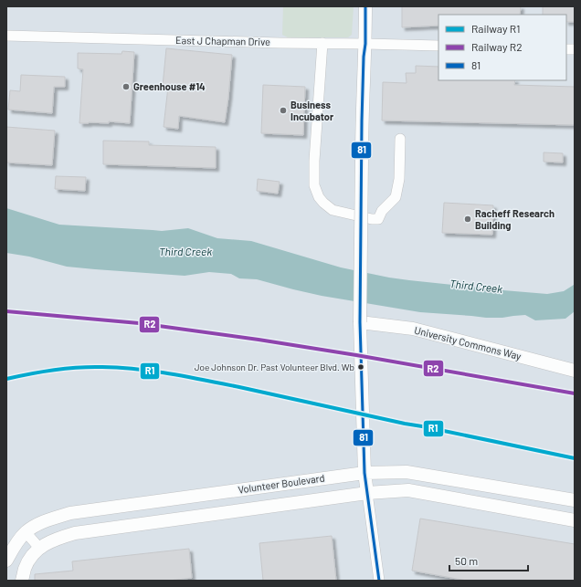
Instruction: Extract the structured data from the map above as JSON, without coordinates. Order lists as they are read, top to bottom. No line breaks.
{"streets":{"street":["East J Chapman Drive","University Commons Way","Volunteer Boulevard"]},"water":["Third Creek"],"places":["Greenhouse #14","Business Incubator","Racheff Research Building","Joe Johnson Dr. Past Volunteer Blvd. Wb"],"lines":["transit line 81","rail line R2","rail line R1"],"legend":["Railway R1","Railway R2","81"],"scale_bar":"50 m"}
